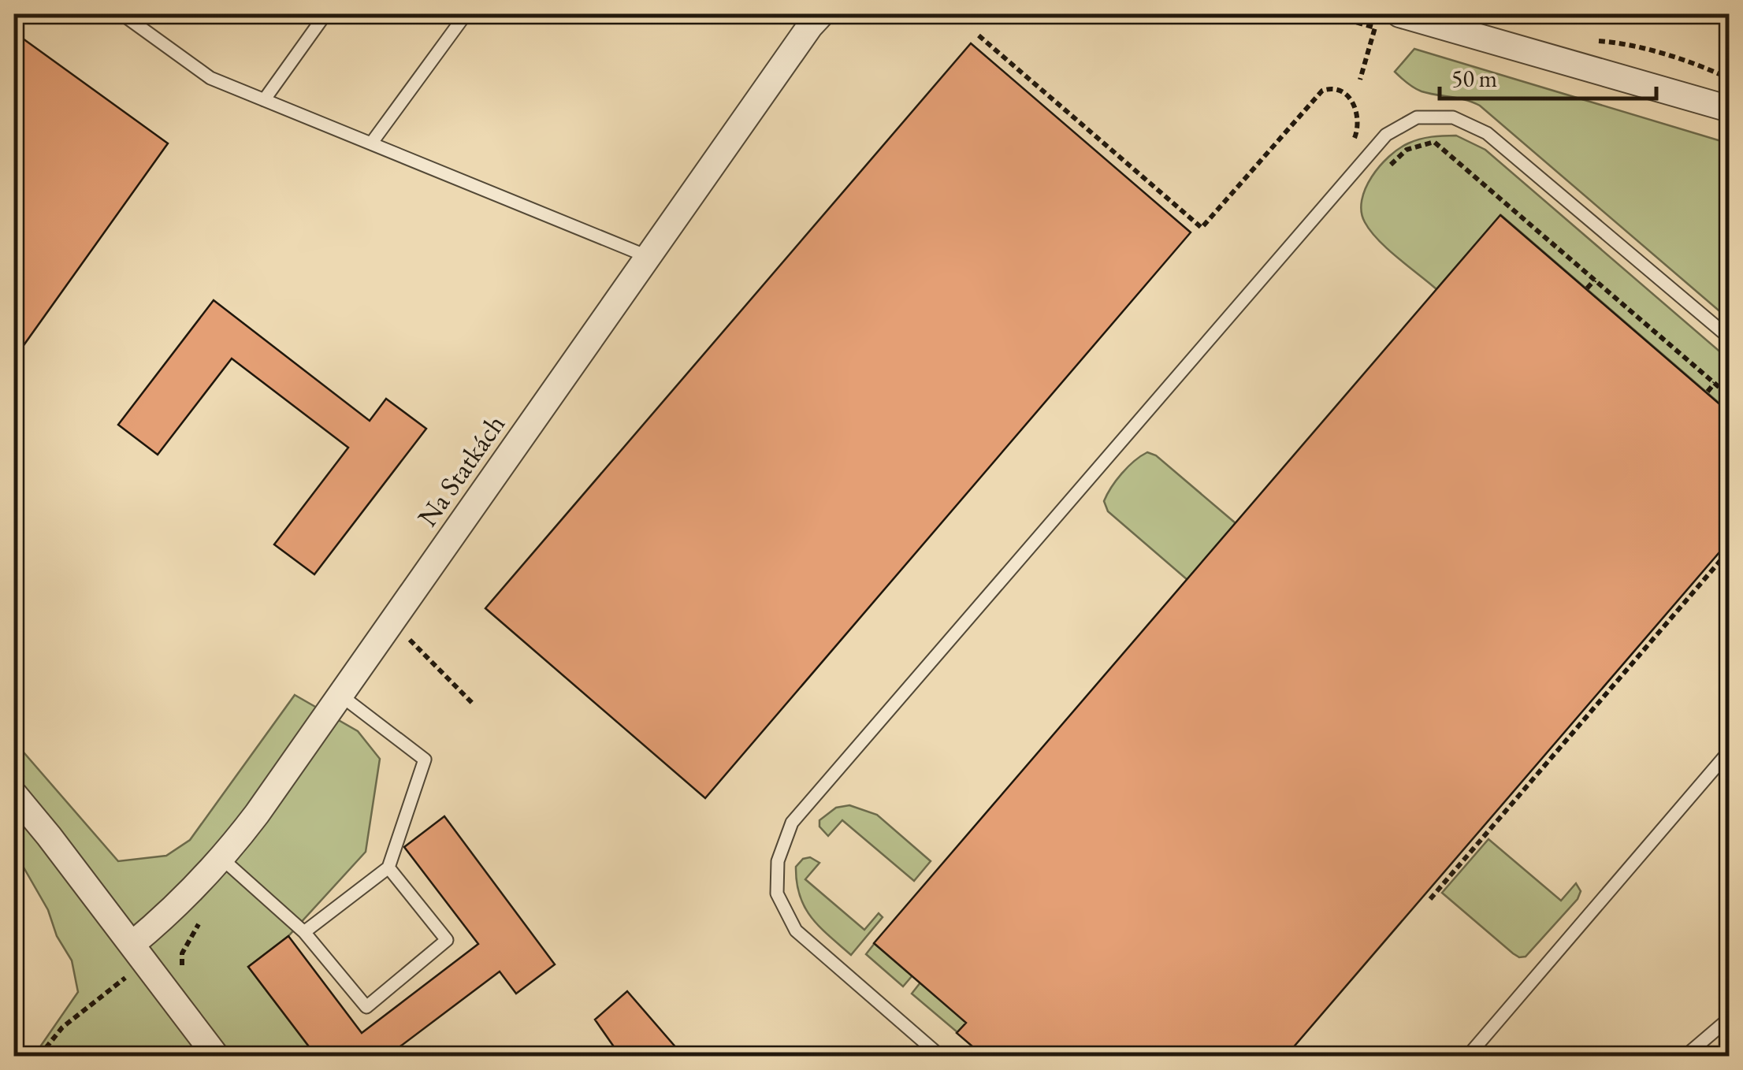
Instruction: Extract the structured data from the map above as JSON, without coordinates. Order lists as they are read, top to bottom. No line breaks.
{"streets":{"street":["Na Statkách"]},"scale_bar":"50 m"}
